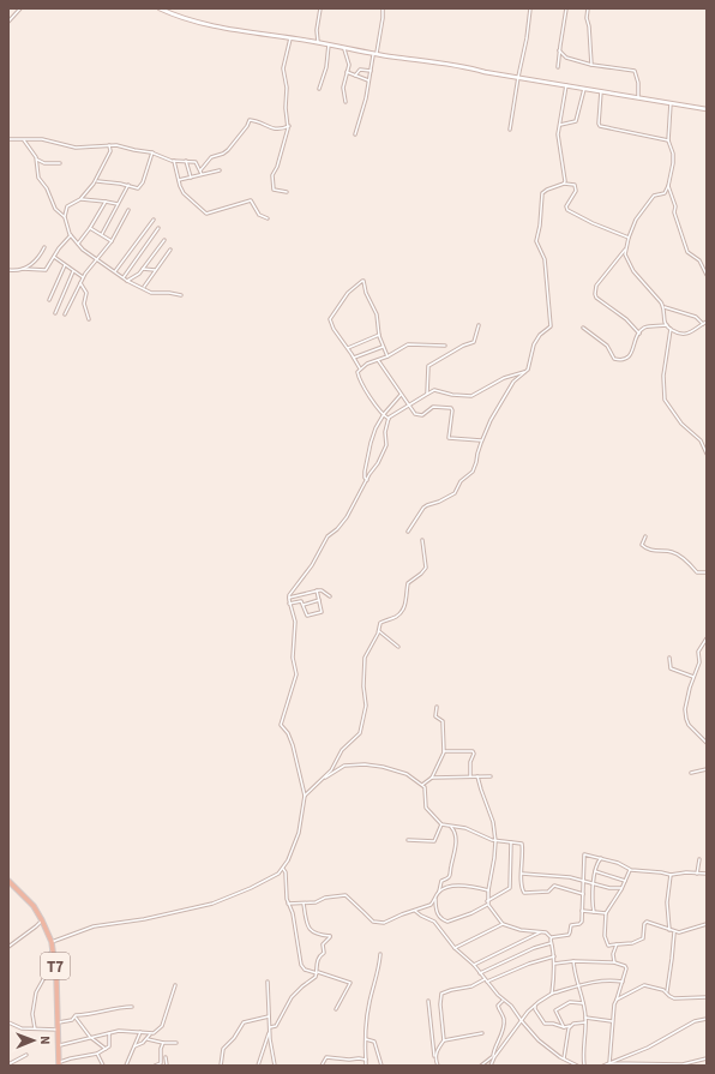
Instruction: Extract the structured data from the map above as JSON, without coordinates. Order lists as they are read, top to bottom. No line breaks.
{"streets":{"highway":["T7"]},"north":"right"}
